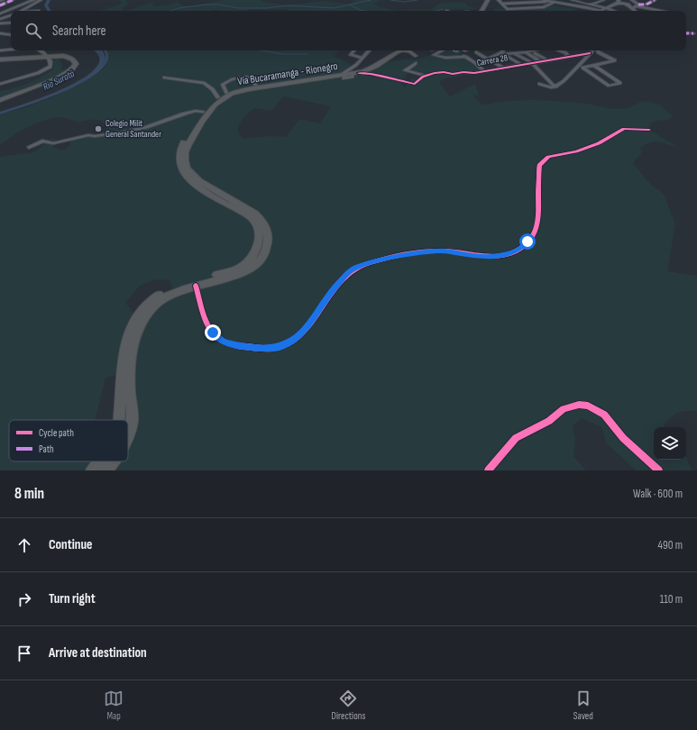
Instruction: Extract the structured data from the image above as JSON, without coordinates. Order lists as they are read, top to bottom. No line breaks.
{"streets":{"highway":["Vía Bucaramanga - Rionegro"],"street":["Carrera 28"]},"water":["Río Suratá"],"places":["Colegio Milit General Santander"],"legend":["Cycle path","Path"],"page":{"search":"Search here","heading":["8 min","Walk · 600 m"],"list":[["Continue","490 m"],["Turn right","110 m"],"Arrive at destination"],"nav":["Map","Directions","Saved"]}}
